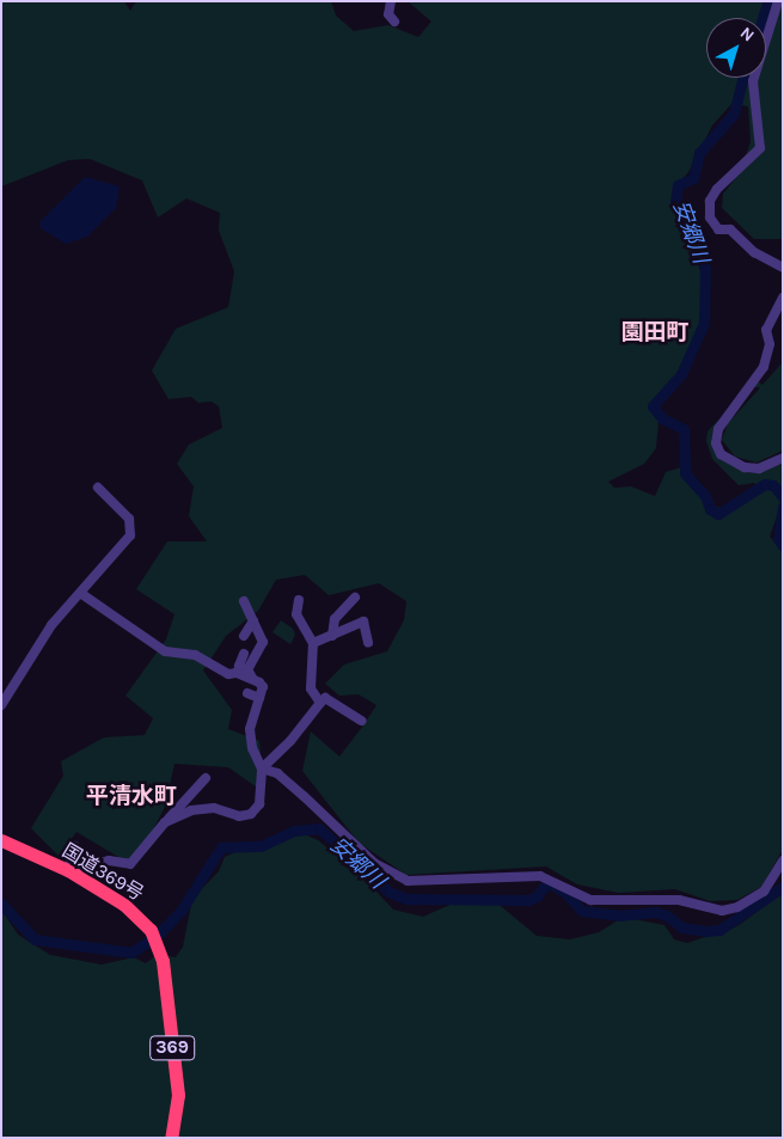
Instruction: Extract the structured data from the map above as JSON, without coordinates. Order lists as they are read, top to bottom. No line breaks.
{"streets":{"highway":["国道369号","369"]},"districts":["園田町","平清水町"],"water":["安郷川"],"north":"top right"}
